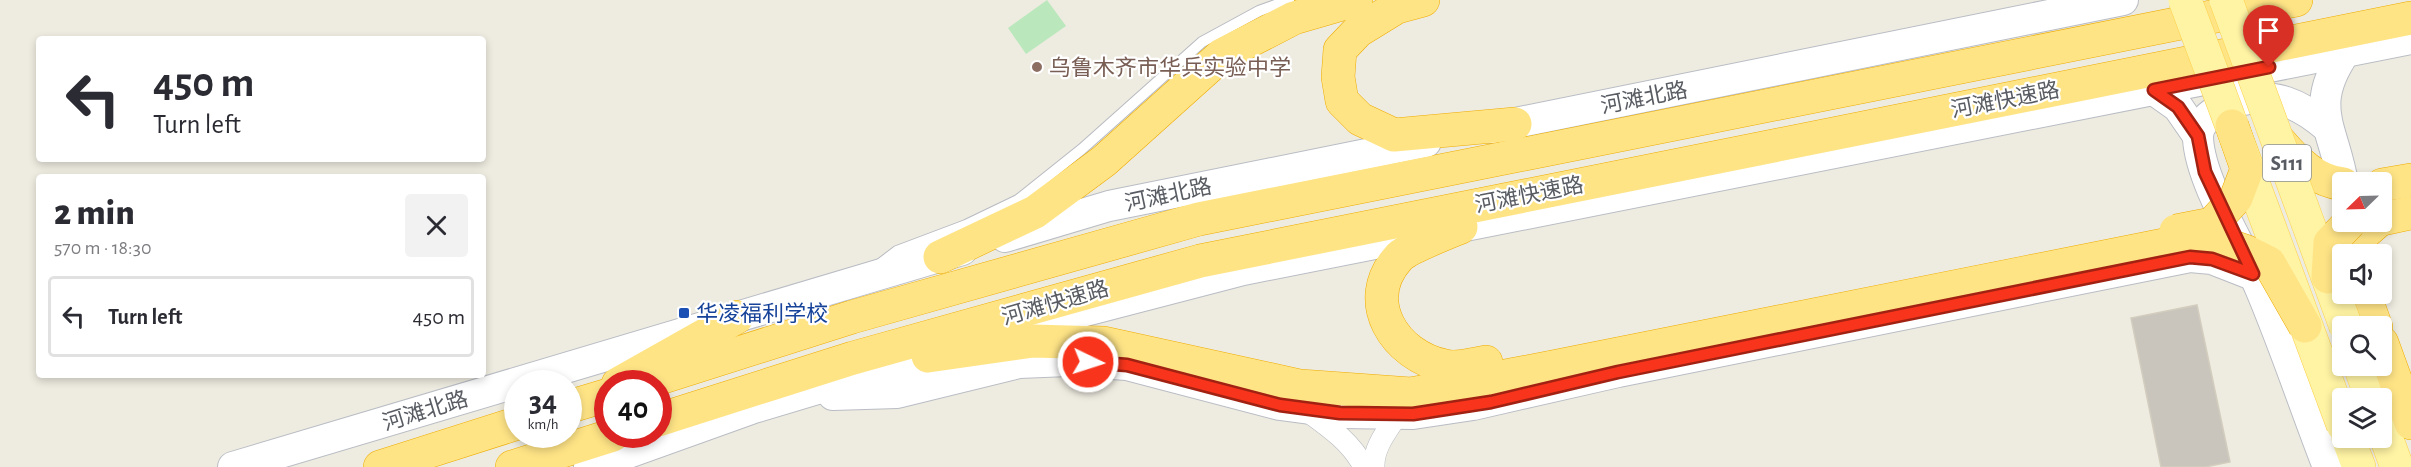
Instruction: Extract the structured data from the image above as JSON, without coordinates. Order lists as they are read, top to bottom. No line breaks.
{"streets":{"highway":["河滩快速路"],"main road":["S111"],"street":["河滩北路"]},"places":{"other":["乌鲁木齐市华兵实验中学"],"transit":["华凌福利学校"]},"north":"bottom left","page":{"turn":["450 m","Turn left"],"heading":["2 min","570 m · 18:30"],"list":[{"name":"Turn left","value":"450 m"}],"speed":"34 km/h","limit":"40"}}
